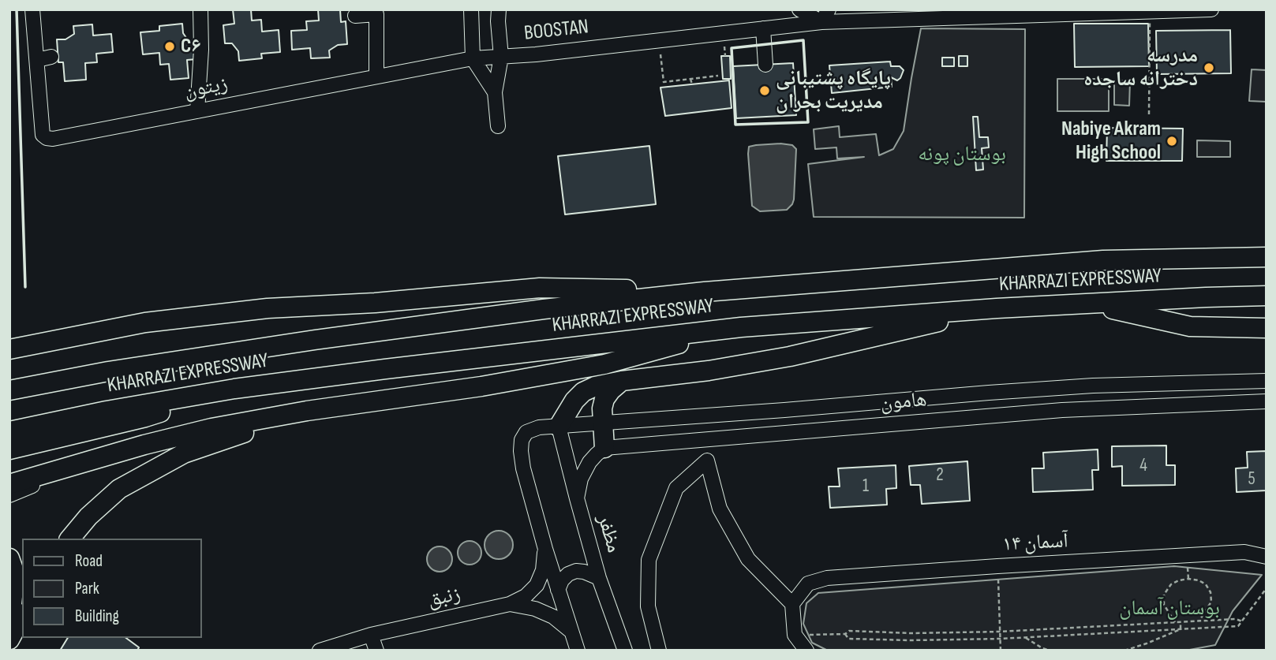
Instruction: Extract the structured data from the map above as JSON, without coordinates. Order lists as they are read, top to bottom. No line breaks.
{"streets":{"highway":["KHARRAZI EXPRESSWAY"],"street":["BOOSTAN","زیتون","هامون","مظفر","آسمان ۱۴","زنبق"]},"crossings":[["BOOSTAN","زیتون"],["هامون","مظفر"],["هامون","زنبق"]],"parks":["بوستان پونه","بوستان آسمان"],"places":["C۶","مدرسه دخترانه ساجده","پایگاه پشتیبانی مدیریت بحران","Nabiye Akram High School"],"house_numbers":["4","2","5","1"],"legend":["Road","Park","Building"]}
